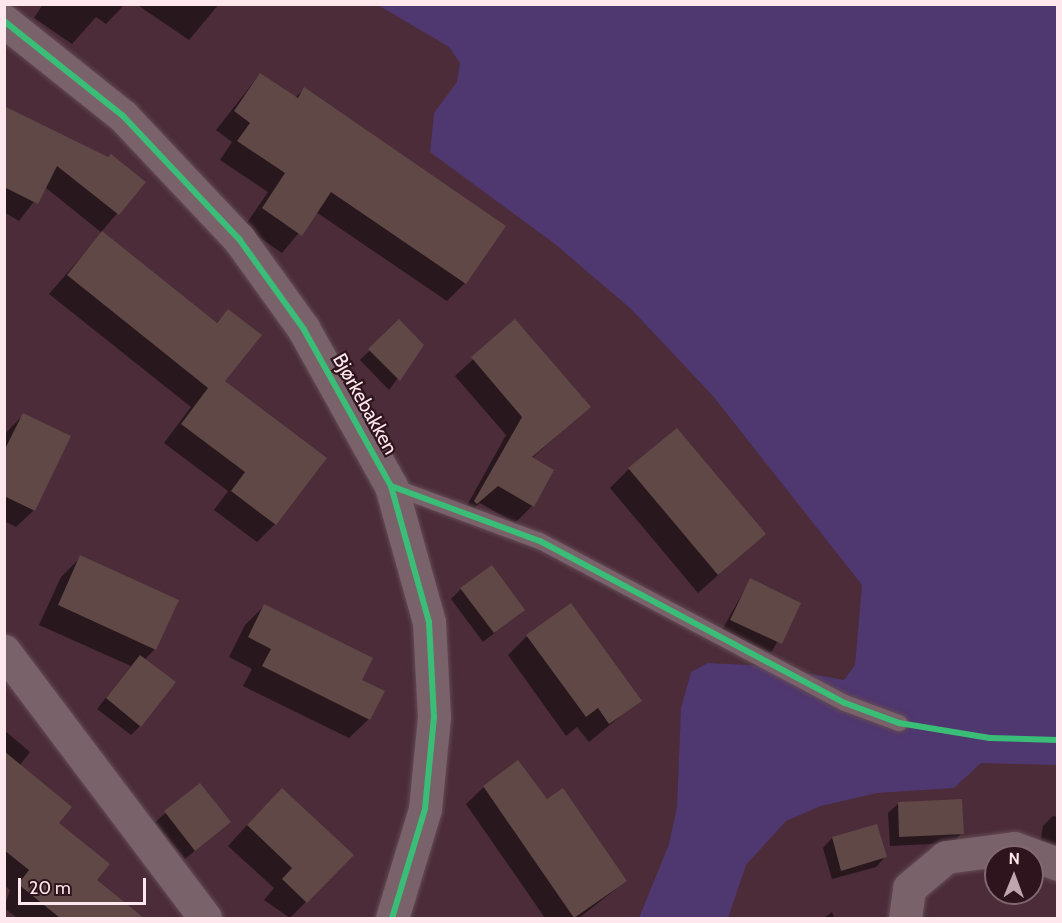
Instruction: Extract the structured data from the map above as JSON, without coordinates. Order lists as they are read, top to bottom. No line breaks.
{"streets":{"street":["Bjørkebakken"]},"scale_bar":"20 m","north":"top"}
